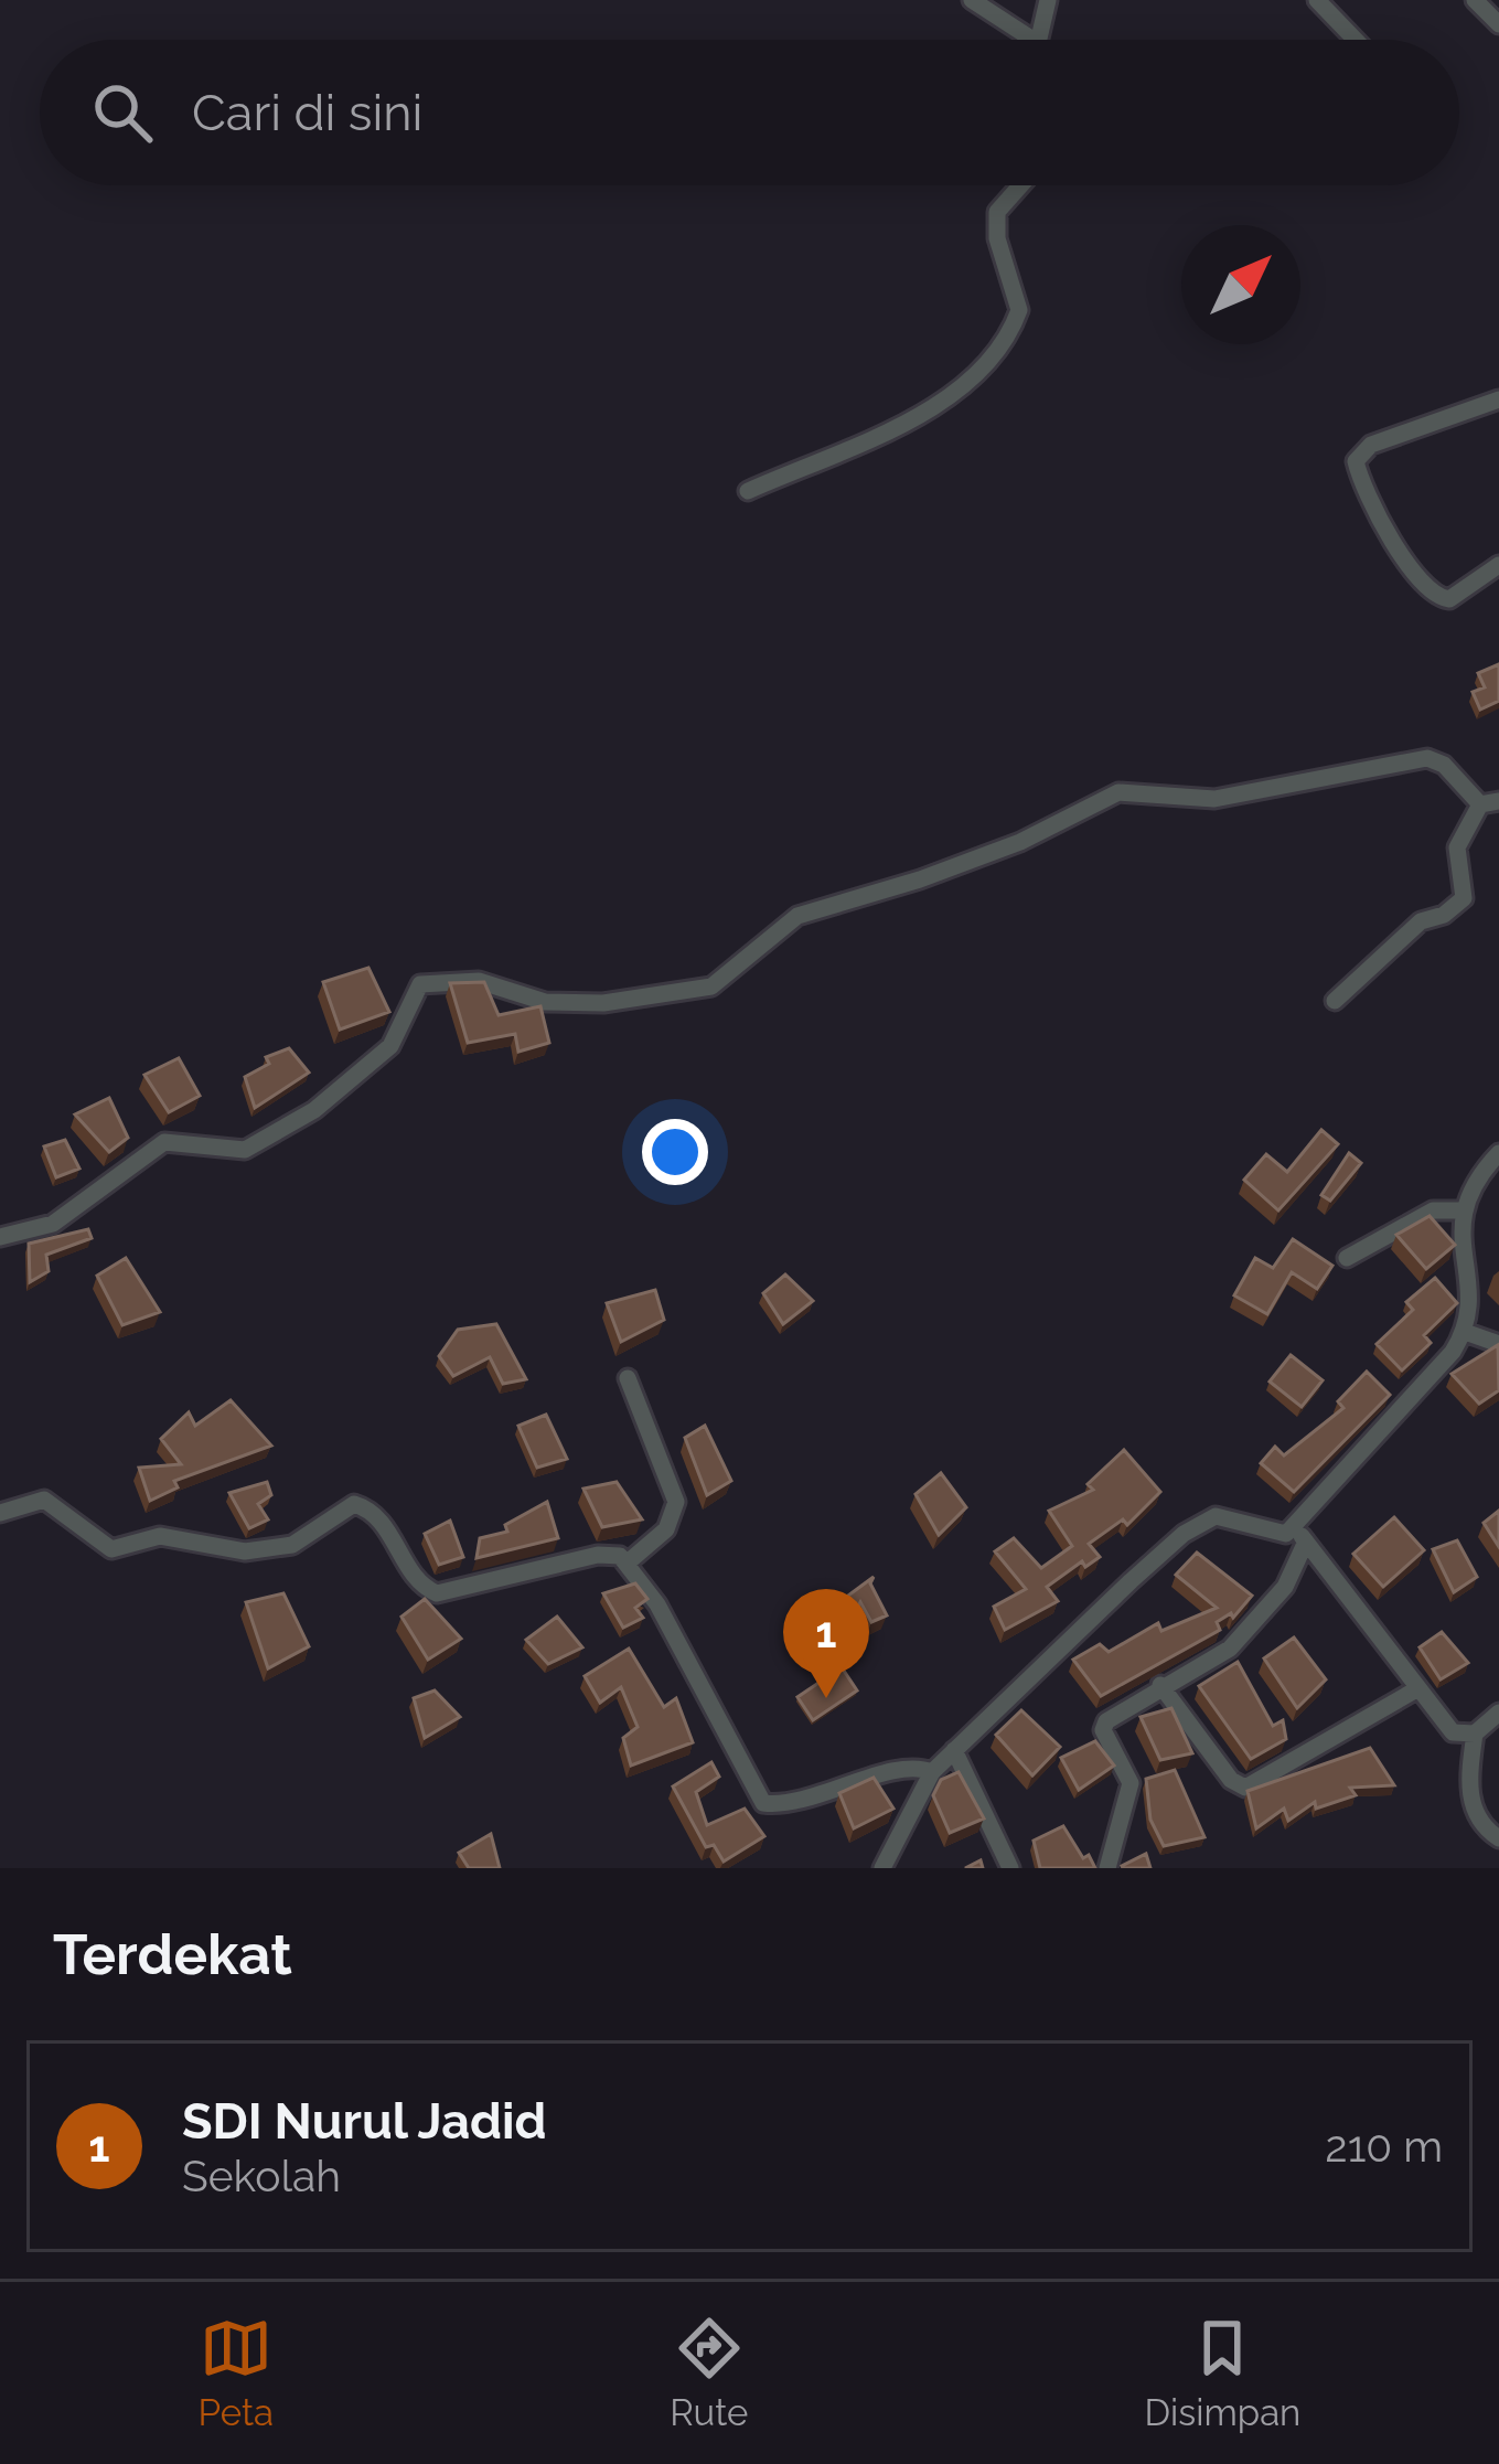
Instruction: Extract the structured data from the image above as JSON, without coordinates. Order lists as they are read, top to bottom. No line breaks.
{"north":"top right","page":{"search":"Cari di sini","pins":"1","heading":"Terdekat","list":[{"mark":"1","name":"SDI Nurul Jadid","note":"Sekolah","value":"210 m"}],"nav":["Peta","Rute","Disimpan"]}}
